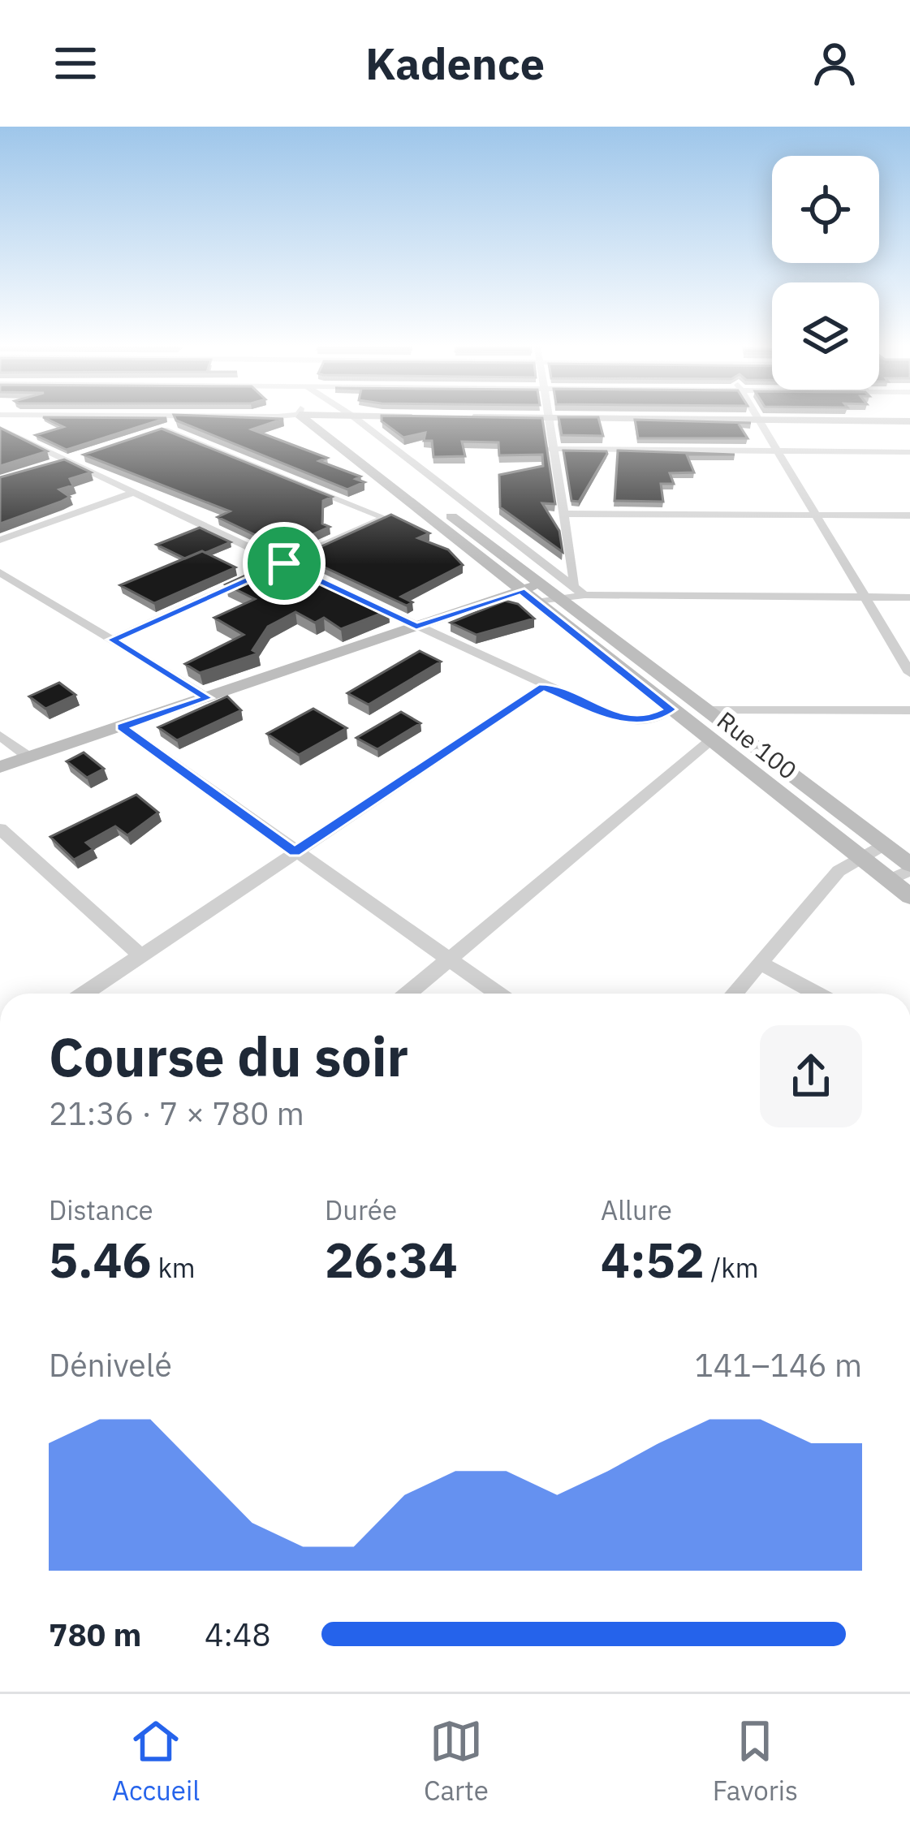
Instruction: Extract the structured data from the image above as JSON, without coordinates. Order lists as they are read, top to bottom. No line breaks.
{"streets":{"street":["Rue 100"]},"page":{"header":"Kadence","heading":["Course du soir","21:36 · 7 × 780 m"],"stats":[["Distance","5.46 km"],["Durée","26:34"],["Allure","4:52 /km"]],"chart":["Dénivelé","141–146 m"],"list":[{"name":"780 m","note":"4:48"}],"tabs":["Accueil","Carte","Favoris"]}}
